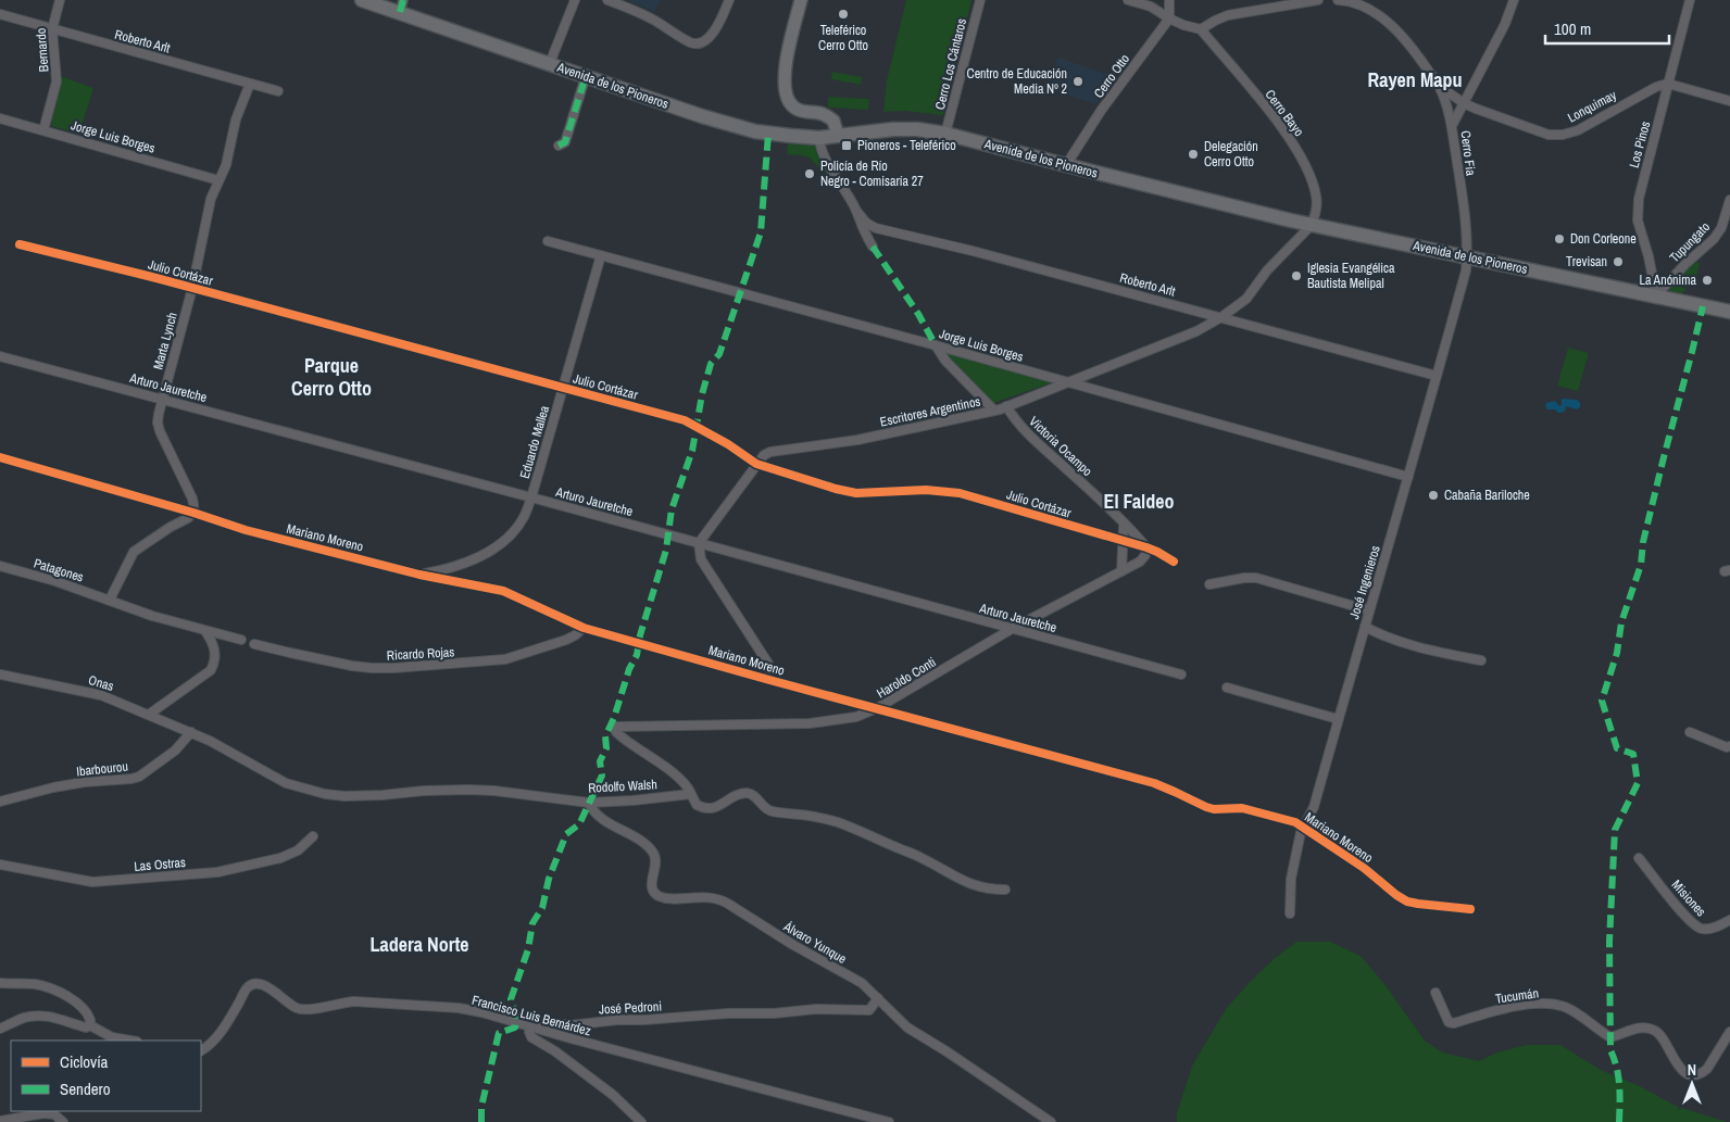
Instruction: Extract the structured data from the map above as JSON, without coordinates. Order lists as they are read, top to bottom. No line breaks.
{"streets":{"main road":["Avenida de los Pioneros"],"street":["Roberto Arlt","Bernardo","Cerro Los Cántaros","Cerro Otto","Lonquimay","Cerro Bayo","Jorge Luis Borges","Los Pinos","Cerro Fia","Tupungato","Julio Cortázar","Marta Lynch","Arturo Jauretche","Escritores Argentinos","Eduardo Mallea","Victoria Ocampo","Mariano Moreno","Patagones","José Ingenieros","Ricardo Rojas","Haroldo Conti","Onas","Ibarbourou","Rodolfo Walsh","Las Ostras","Misiones","Álvaro Yunque","Tucumán","José Pedroni","Francisco Luis Bernárdez"]},"crossings":[["Roberto Arlt","Bernardo"],["Roberto Arlt","Marta Lynch"],["Roberto Arlt","Escritores Argentinos"],["Roberto Arlt","José Ingenieros"],["Bernardo","Jorge Luis Borges"],["Cerro Los Cántaros","Avenida de los Pioneros"],["Cerro Otto","Avenida de los Pioneros"],["Avenida de los Pioneros","Cerro Bayo"],["Avenida de los Pioneros","Los Pinos"],["Avenida de los Pioneros","Cerro Fia"],["Avenida de los Pioneros","Tupungato"],["Avenida de los Pioneros","Escritores Argentinos"],["Avenida de los Pioneros","José Ingenieros"],["Lonquimay","Los Pinos"],["Lonquimay","Cerro Fia"],["Cerro Bayo","Escritores Argentinos"],["Jorge Luis Borges","Marta Lynch"],["Jorge Luis Borges","Escritores Argentinos"],["Jorge Luis Borges","Eduardo Mallea"],["Jorge Luis Borges","José Ingenieros"],["Los Pinos","Tupungato"],["Cerro Fia","José Ingenieros"],["Julio Cortázar","Marta Lynch"],["Julio Cortázar","Escritores Argentinos"],["Julio Cortázar","Eduardo Mallea"],["Julio Cortázar","Victoria Ocampo"],["Julio Cortázar","Haroldo Conti"],["Marta Lynch","Arturo Jauretche"],["Marta Lynch","Mariano Moreno"],["Arturo Jauretche","Escritores Argentinos"],["Arturo Jauretche","Eduardo Mallea"],["Arturo Jauretche","Haroldo Conti"],["Escritores Argentinos","Victoria Ocampo"],["Eduardo Mallea","Mariano Moreno"],["Victoria Ocampo","Haroldo Conti"],["Mariano Moreno","José Ingenieros"],["Mariano Moreno","Ricardo Rojas"],["Mariano Moreno","Haroldo Conti"],["Haroldo Conti","Rodolfo Walsh"],["Onas","Ibarbourou"],["Onas","Rodolfo Walsh"],["Ibarbourou","Rodolfo Walsh"],["Rodolfo Walsh","Álvaro Yunque"],["Álvaro Yunque","José Pedroni"],["José Pedroni","Francisco Luis Bernárdez"]],"districts":["Rayen Mapu","Parque Cerro Otto","El Faldeo","Ladera Norte"],"places":{"other":["Teleférico Cerro Otto","Centro de Educación Media Nº 2","Delegación Cerro Otto","Policía de Río Negro - Comisaría 27","Don Corleone","Trevisan","Iglesia Evangélica Bautista Melipal","La Anónima","Cabaña Bariloche"],"transit":["Pioneros - Teleférico"]},"legend":["Ciclovía","Sendero"],"scale_bar":"100 m","north":"top"}
